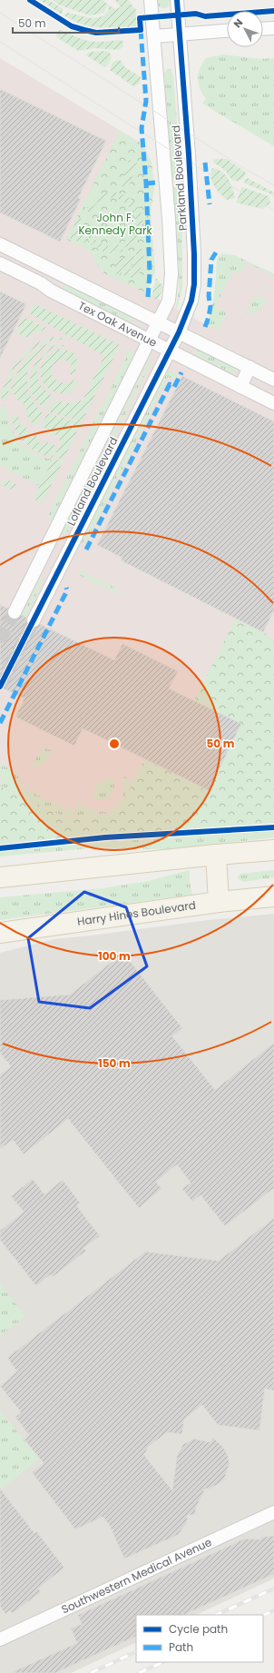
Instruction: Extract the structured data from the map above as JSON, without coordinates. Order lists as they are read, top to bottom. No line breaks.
{"streets":{"main road":["Harry Hines Boulevard"],"street":["Parkland Boulevard","Tex Oak Avenue","Lofland Boulevard","Southwestern Medical Avenue"]},"crossings":[["Parkland Boulevard","Tex Oak Avenue"],["Parkland Boulevard","Lofland Boulevard"],["Tex Oak Avenue","Lofland Boulevard"]],"parks":["John F. Kennedy Park"],"legend":["Cycle path","Path"],"scale_bar":"50 m","north":"top left","rings":["50 m","100 m","150 m"]}
